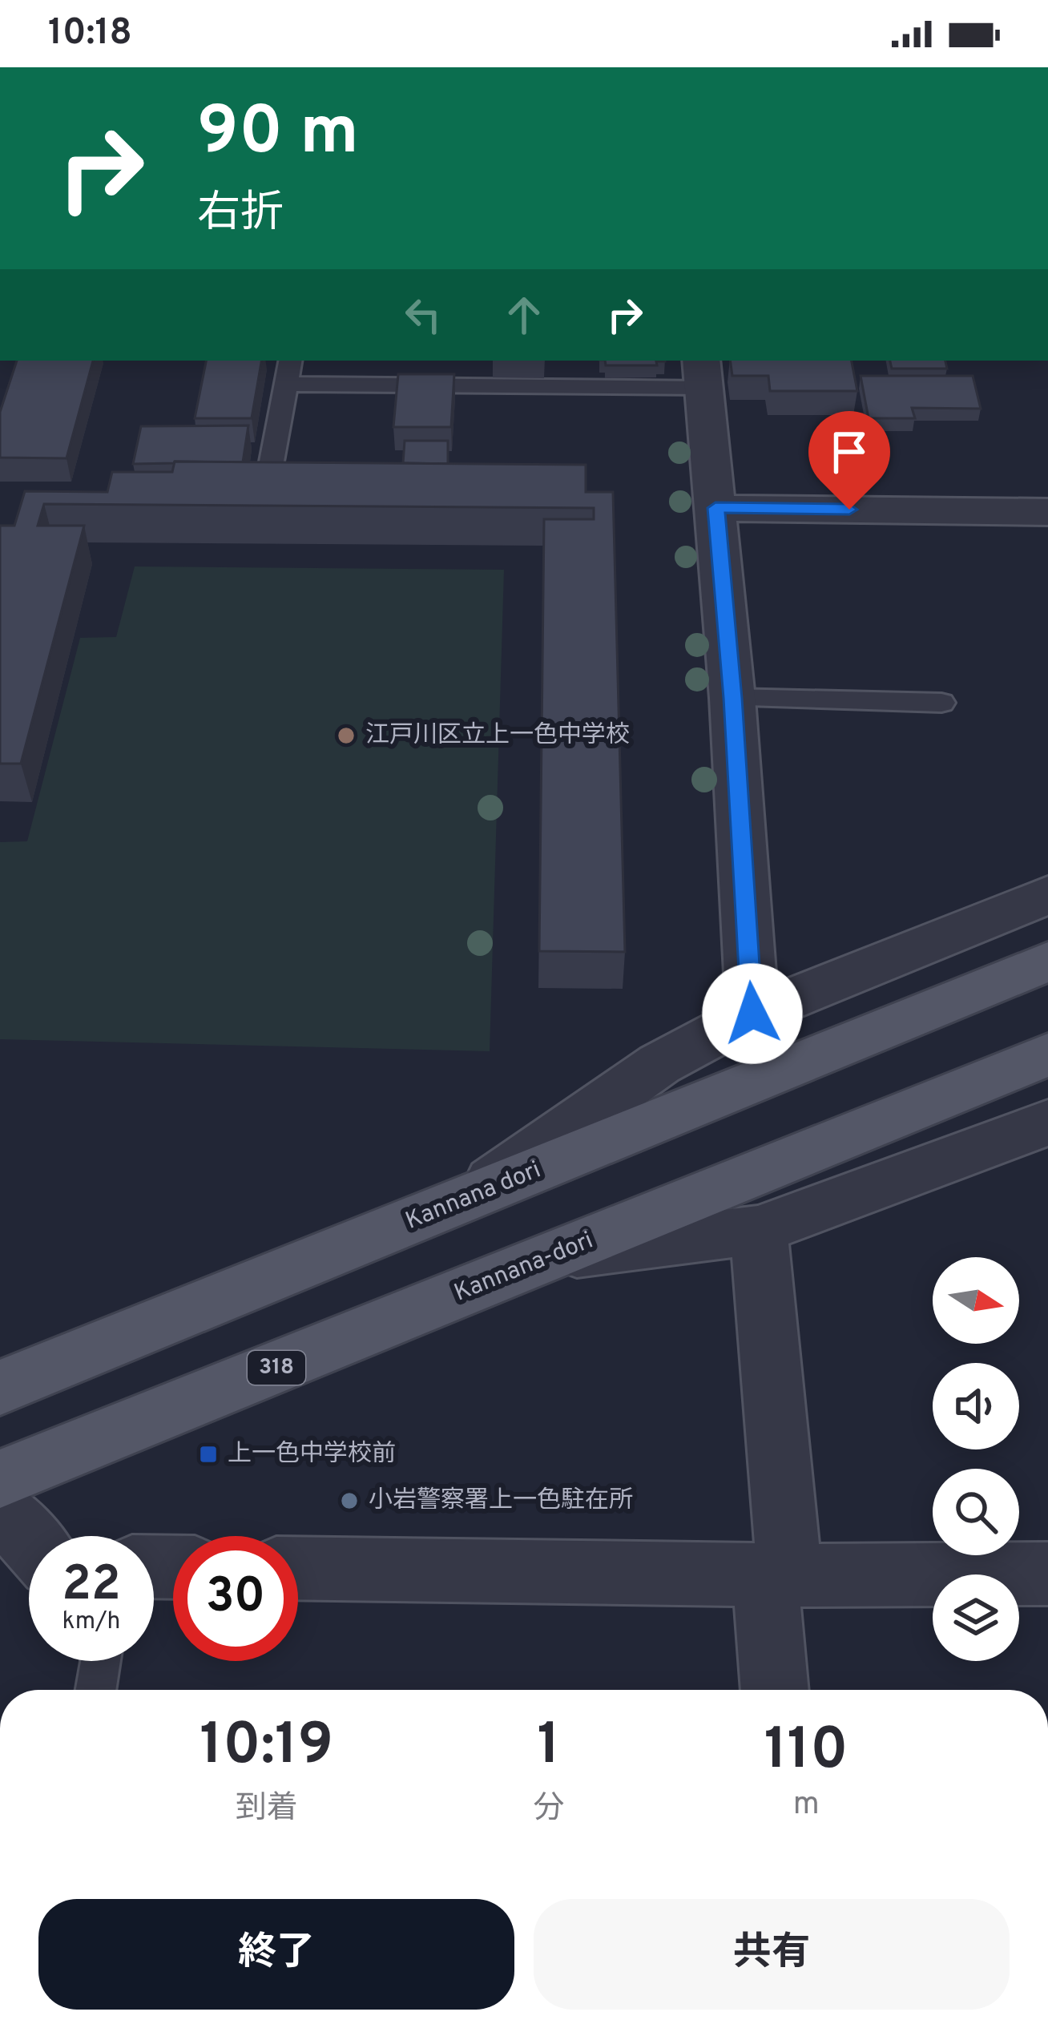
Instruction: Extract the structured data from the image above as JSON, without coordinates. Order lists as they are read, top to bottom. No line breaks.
{"streets":{"main road":["Kannana dori","Kannana-dori","318"]},"places":{"other":["江戸川区立上一色中学校","小岩警察署上一色駐在所"],"transit":["上一色中学校前"]},"north":"right","page":{"status":"10:18","turn":["90 m","右折"],"speed":"22 km/h","limit":"30","eta":["10:19","到着","1","分","110","m"],"buttons":["終了","共有"]}}
